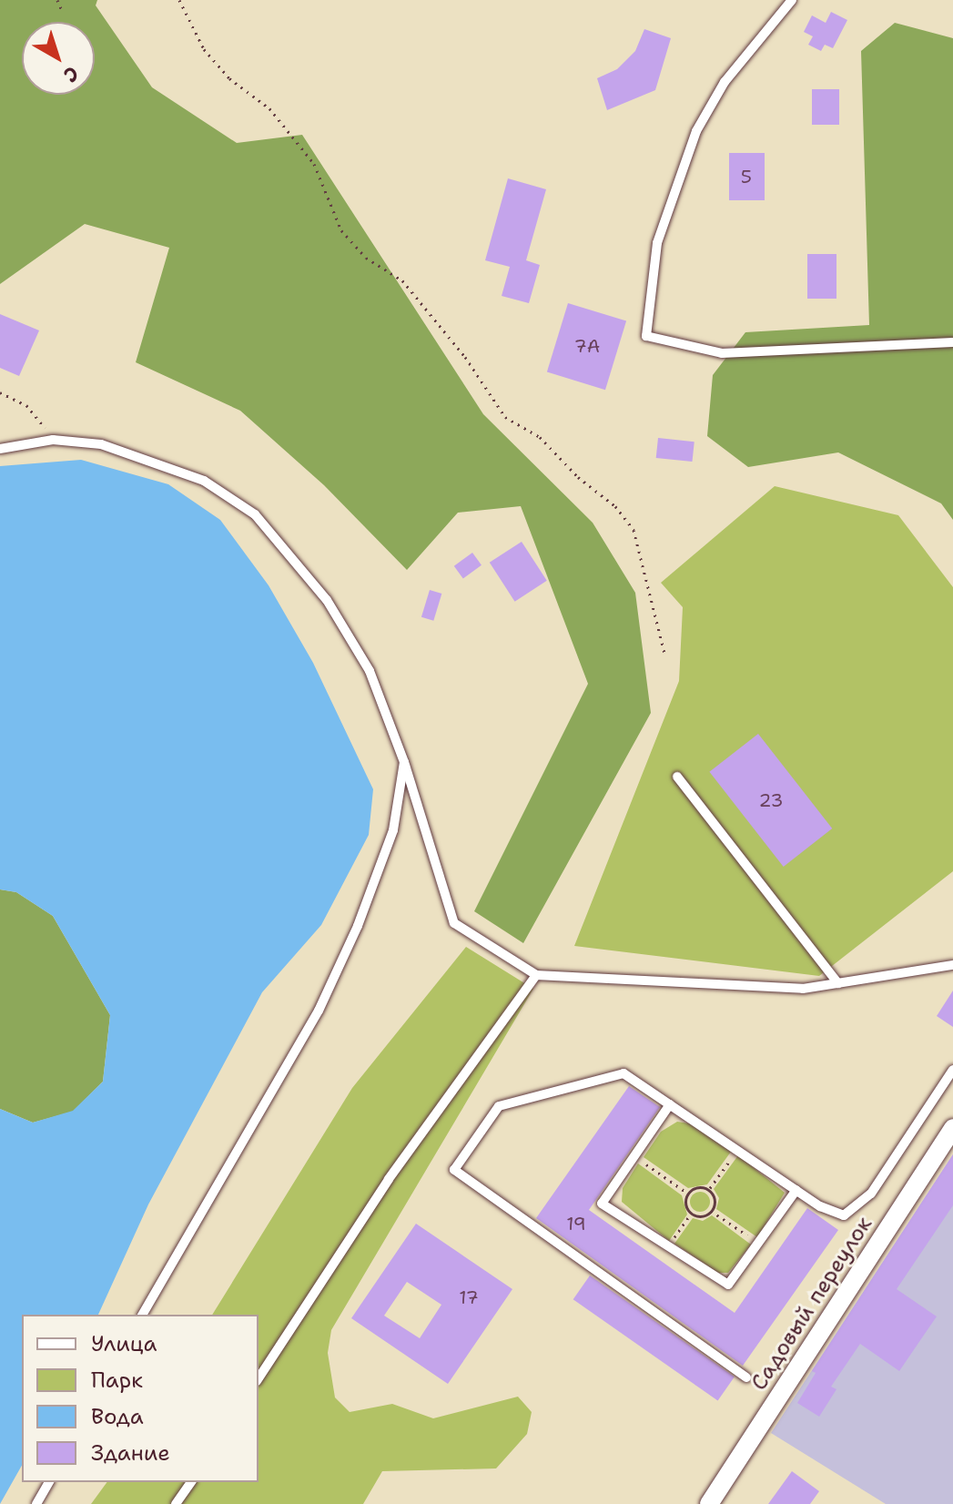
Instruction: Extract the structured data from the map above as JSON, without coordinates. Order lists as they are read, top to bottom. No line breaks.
{"streets":{"street":["Садовый переулок"]},"house_numbers":["5","7А","23","19","17"],"legend":["Улица","Парк","Вода","Здание"],"north":"bottom right"}
